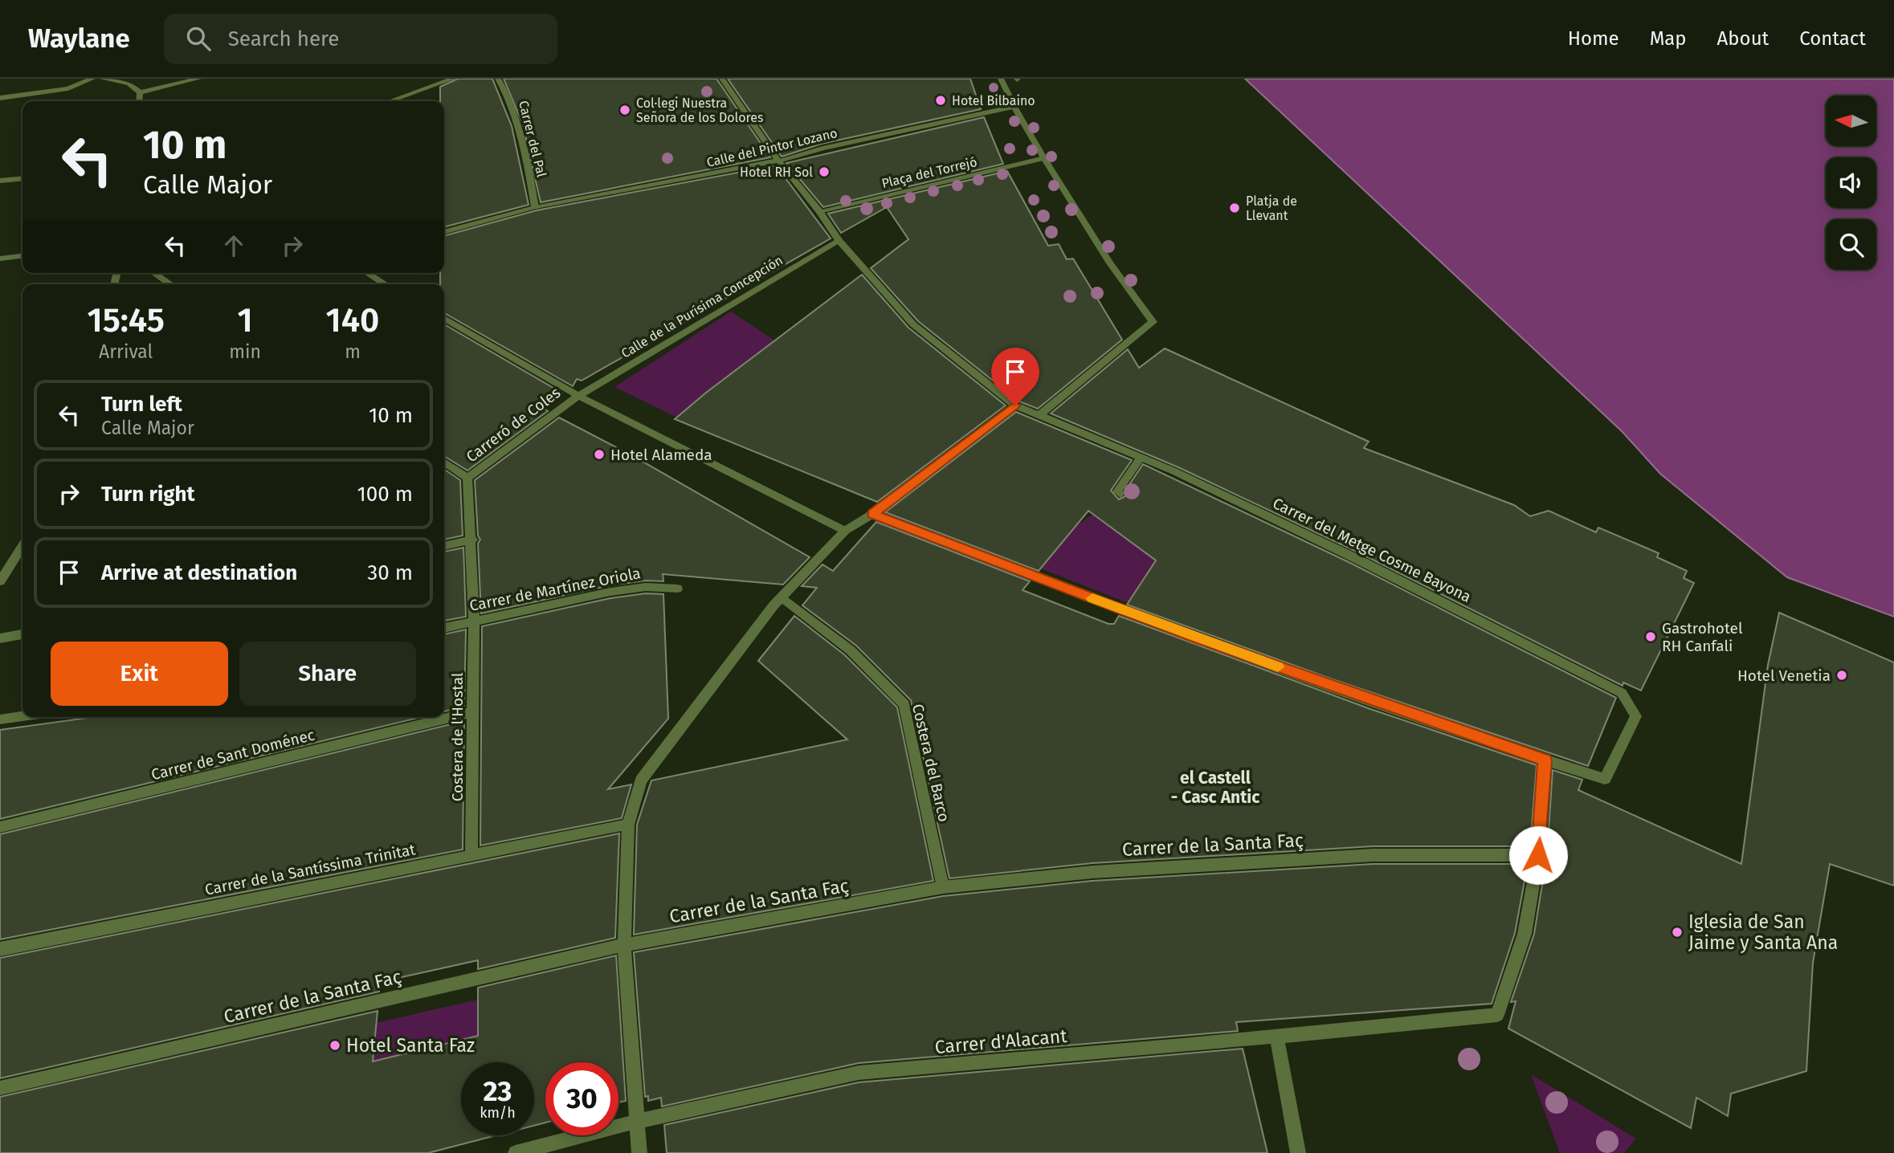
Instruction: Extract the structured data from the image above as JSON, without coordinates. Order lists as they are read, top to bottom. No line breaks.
{"streets":{"street":["Carrer del Pal","Calle del Pintor Lozano","Plaça del Torrejó","Calle de la Purísima Concepción","Carreró de Coles","Carrer del Metge Cosme Bayona","Carrer de Martínez Oriola","Costera de l'Hostal","Carrer de Sant Doménec","Costera del Barco","Carrer de la Santa Faç","Carrer de la Santíssima Trinitat","Carrer d'Alacant"]},"crossings":[["Carrer del Pal","Calle del Pintor Lozano"],["Calle del Pintor Lozano","Carrer del Metge Cosme Bayona"],["Plaça del Torrejó","Carrer del Metge Cosme Bayona"],["Calle de la Purísima Concepción","Carreró de Coles"],["Calle de la Purísima Concepción","Carrer del Metge Cosme Bayona"],["Carreró de Coles","Costera de l'Hostal"],["Carrer de Martínez Oriola","Costera de l'Hostal"],["Costera de l'Hostal","Carrer de Sant Doménec"],["Costera de l'Hostal","Carrer de la Santíssima Trinitat"],["Costera del Barco","Carrer de la Santa Faç"],["Carrer de la Santa Faç","Carrer d'Alacant"]],"districts":["el Castell - Casc Antic"],"places":["Hotel Bilbaino","Col·legi Nuestra Señora de los Dolores","Hotel RH Sol","Platja de Llevant","Hotel Alameda","Gastrohotel RH Canfali","Hotel Venetia","Iglesia de San Jaime y Santa Ana","Hotel Santa Faz"],"north":"left","page":{"header":"Waylane","search":"Search here","nav":["Home","Map","About","Contact"],"turn":["10 m","Calle Major"],"eta":["15:45","Arrival","1","min","140","m"],"list":[{"name":"Turn left","note":"Calle Major","value":"10 m"},{"name":"Turn right","value":"100 m"},{"name":"Arrive at destination","value":"30 m"}],"buttons":["Exit","Share"],"speed":"23 km/h","limit":"30"}}
